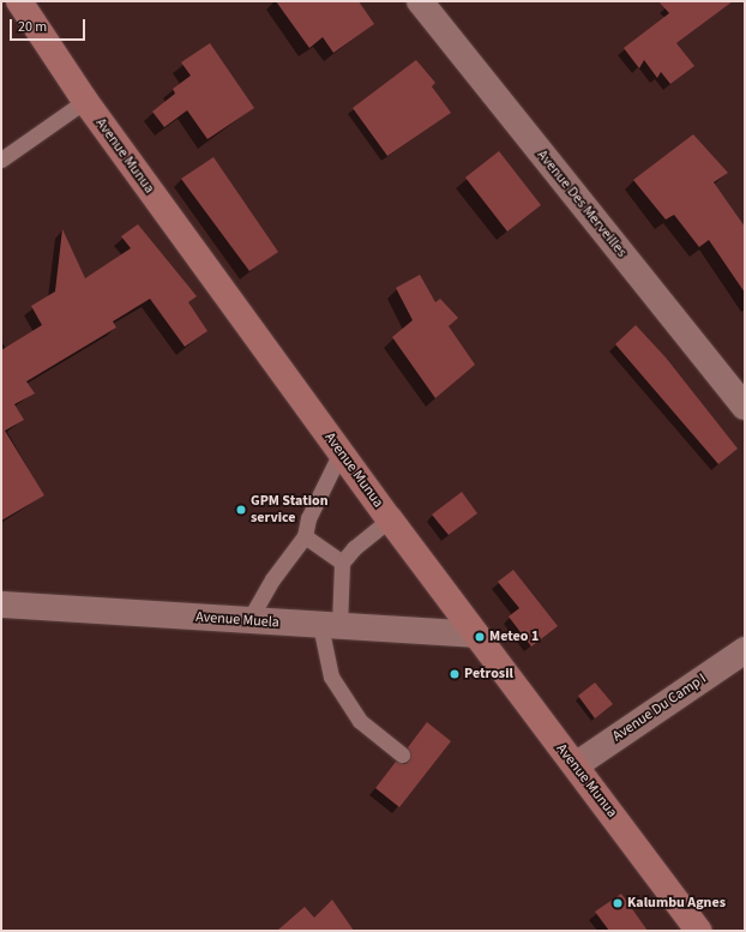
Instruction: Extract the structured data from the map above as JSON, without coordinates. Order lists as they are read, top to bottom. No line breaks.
{"streets":{"main road":["Avenue Munua"],"street":["Avenue Des Merveilles","Avenue Muela","Avenue Du Camp I"]},"crossings":[["Avenue Munua","Avenue Muela"],["Avenue Munua","Avenue Du Camp I"]],"places":["GPM Station service","Meteo 1","Petrosil","Kalumbu Agnes"],"scale_bar":"20 m"}
